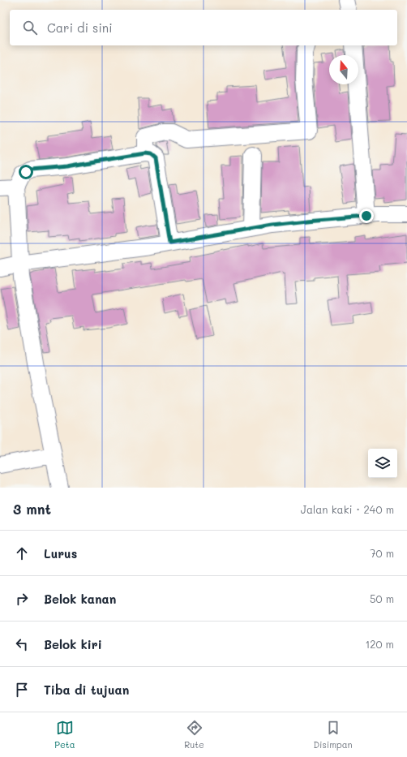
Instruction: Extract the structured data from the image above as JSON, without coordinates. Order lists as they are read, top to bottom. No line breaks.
{"north":"top","page":{"search":"Cari di sini","heading":["3 mnt","Jalan kaki · 240 m"],"list":[["Lurus","70 m"],["Belok kanan","50 m"],["Belok kiri","120 m"],"Tiba di tujuan"],"nav":["Peta","Rute","Disimpan"]}}
